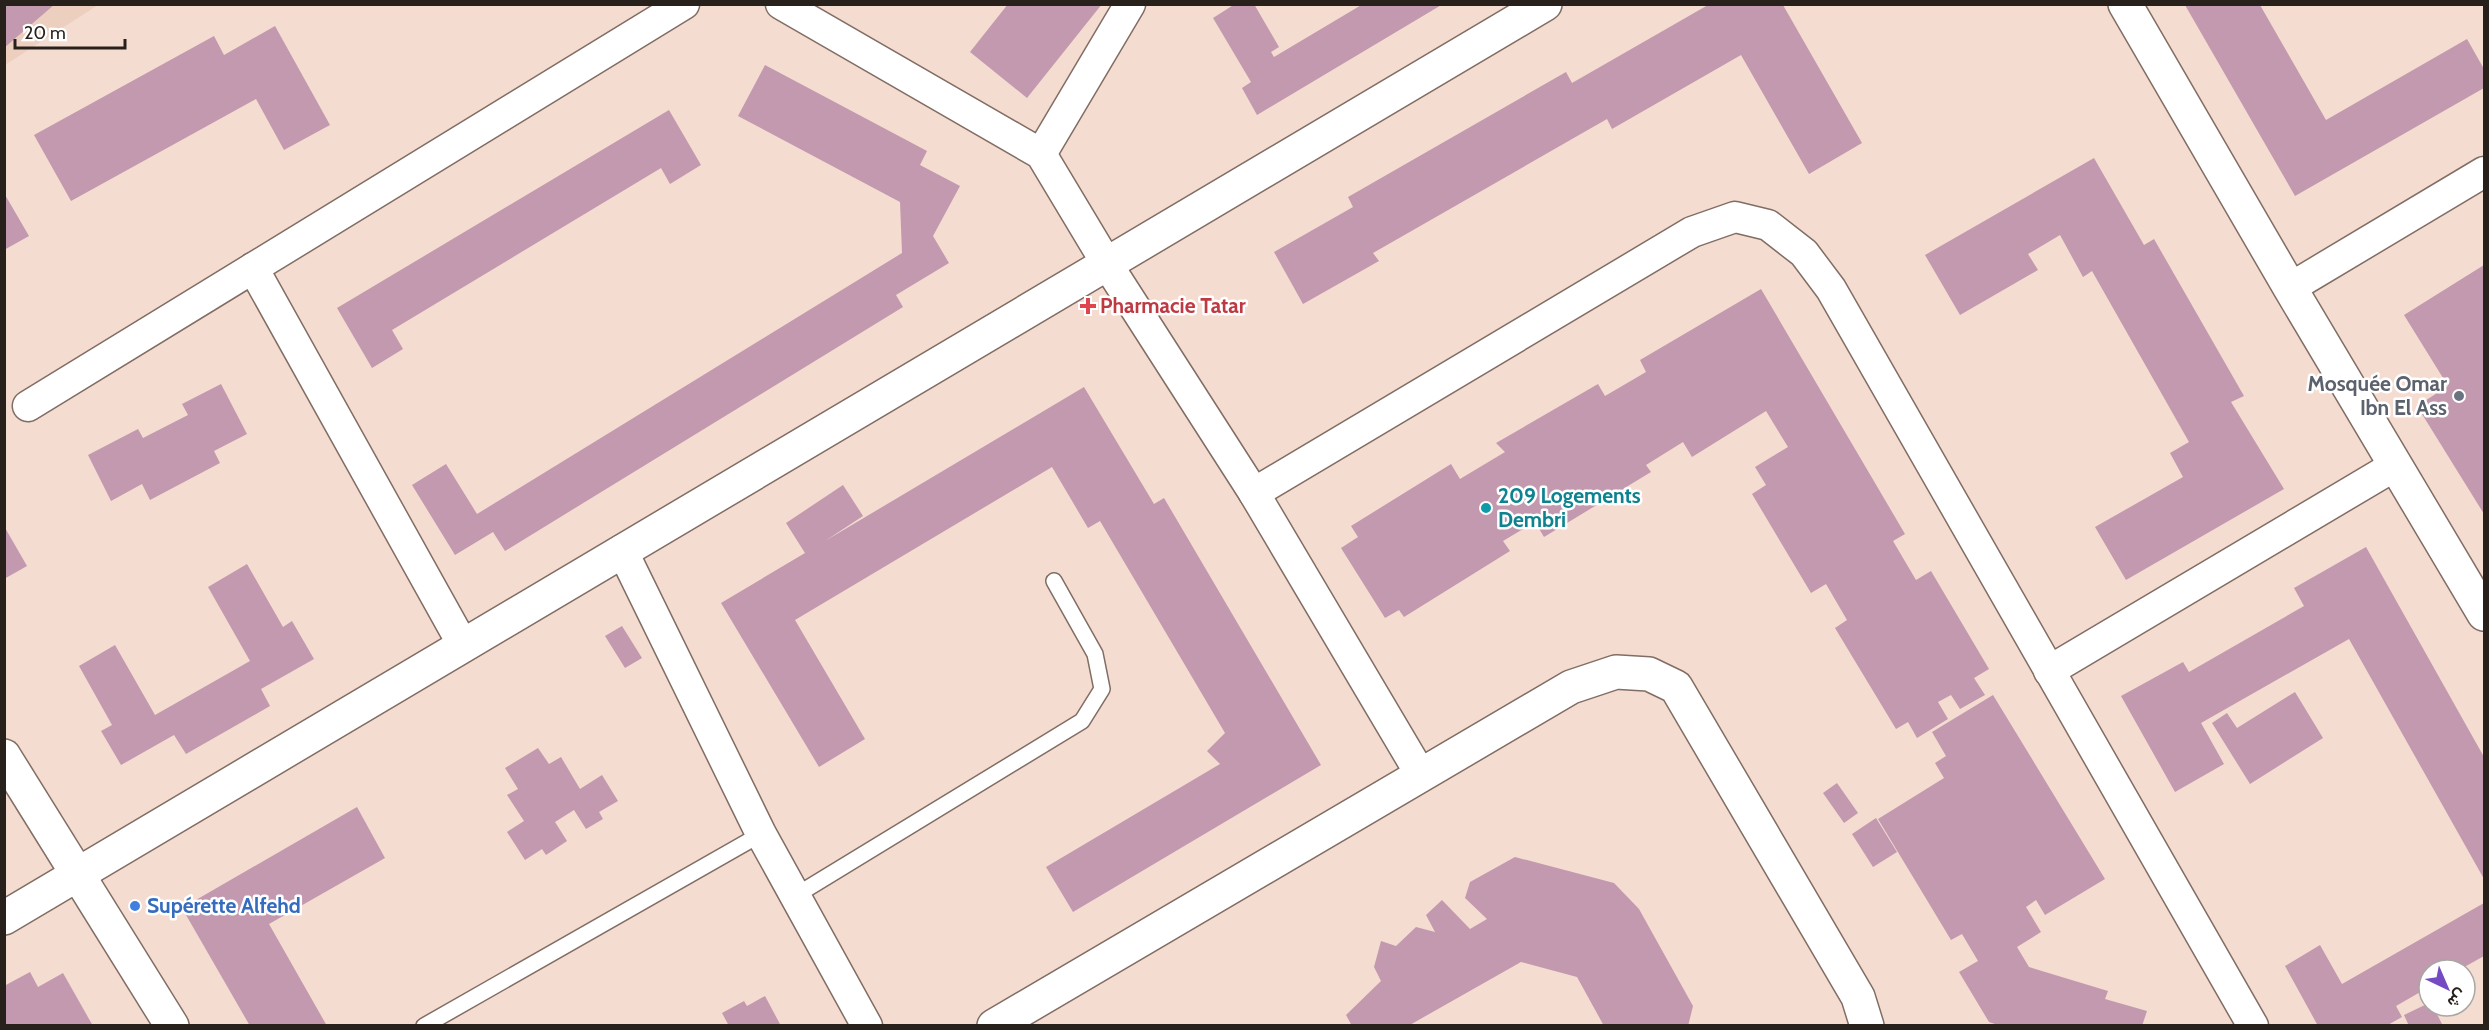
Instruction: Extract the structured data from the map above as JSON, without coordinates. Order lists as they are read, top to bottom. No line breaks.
{"places":{"health":["Pharmacie Tatar"],"other":["Mosquée Omar Ibn El Ass","209 Logements Dembri","Supérette Alfehd"]},"scale_bar":"20 m","north":"bottom right"}
